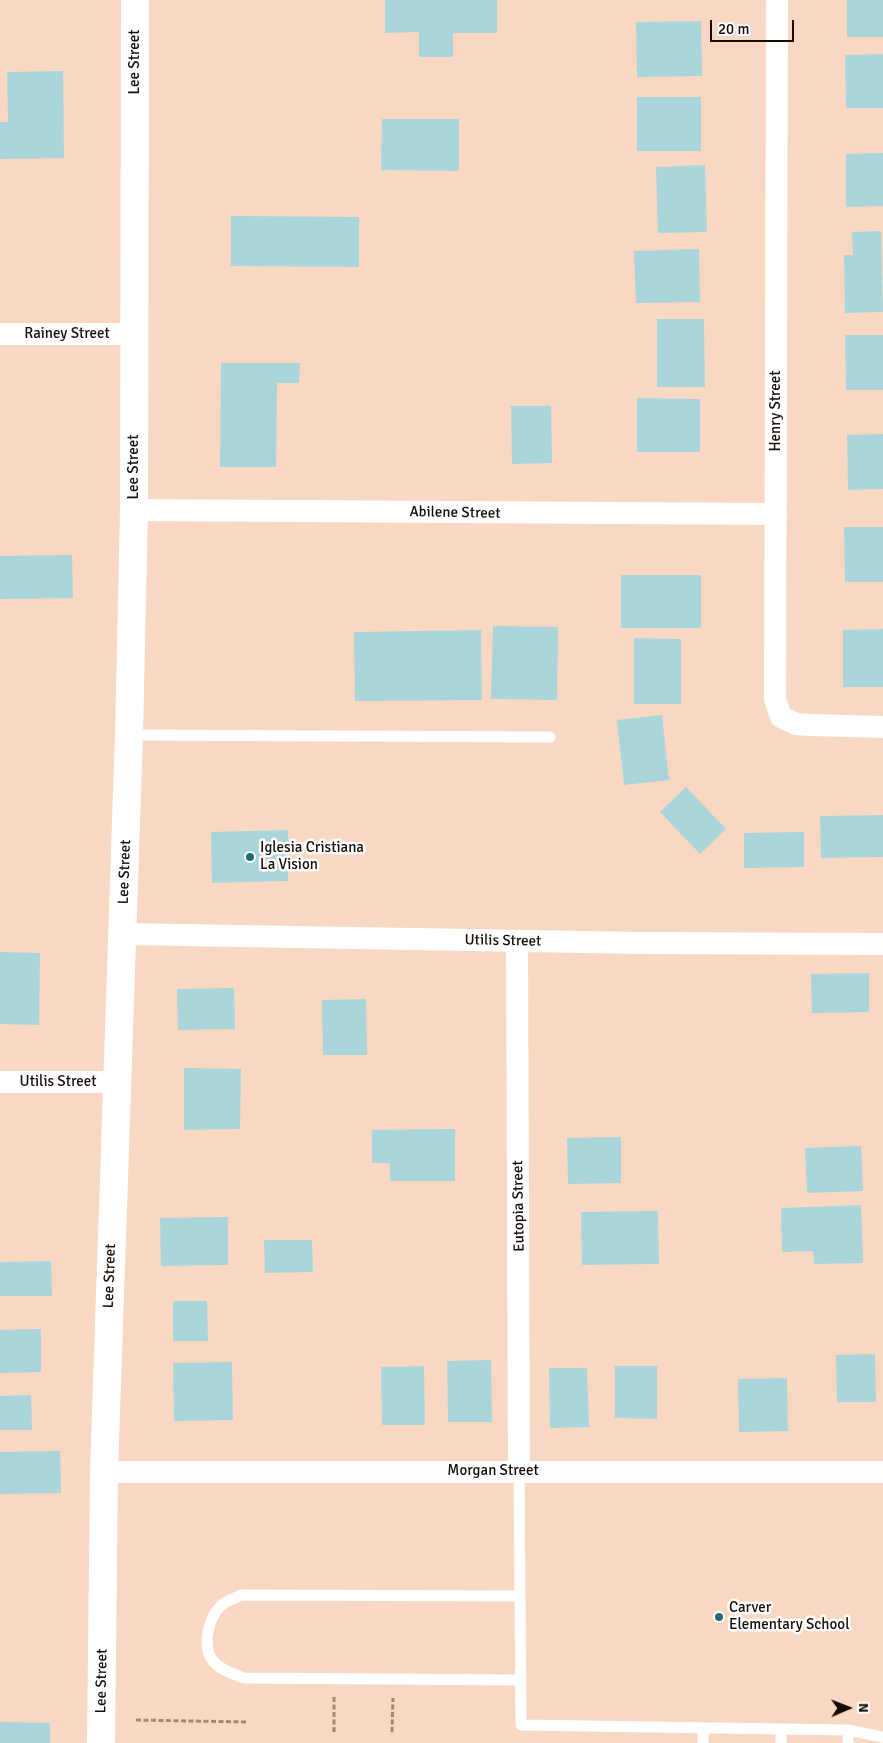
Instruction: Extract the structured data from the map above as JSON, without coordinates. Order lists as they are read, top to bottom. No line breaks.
{"streets":{"main road":["Lee Street"],"street":["Rainey Street","Henry Street","Abilene Street","Utilis Street","Eutopia Street","Morgan Street"]},"crossings":[["Lee Street","Rainey Street"],["Lee Street","Abilene Street"],["Lee Street","Utilis Street"],["Lee Street","Morgan Street"],["Henry Street","Abilene Street"],["Utilis Street","Eutopia Street"],["Eutopia Street","Morgan Street"]],"places":["Iglesia Cristiana La Vision","Carver Elementary School"],"scale_bar":"20 m","north":"right"}
